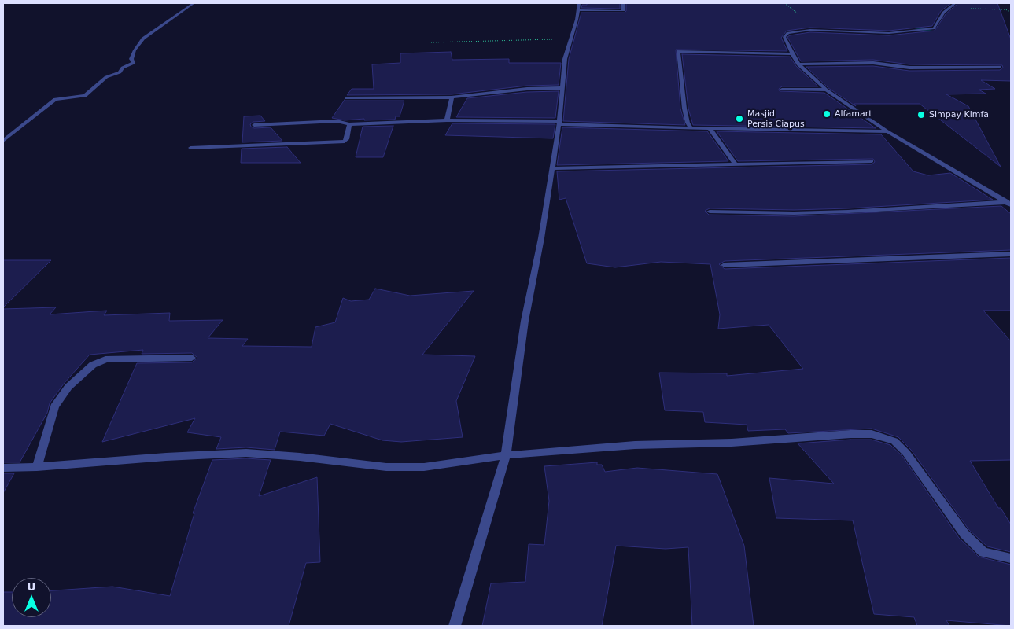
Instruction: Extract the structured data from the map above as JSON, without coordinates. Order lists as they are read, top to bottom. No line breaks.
{"places":["Alfamart","Simpay Kimfa","Masjid Persis Ciapus"],"north":"top"}
